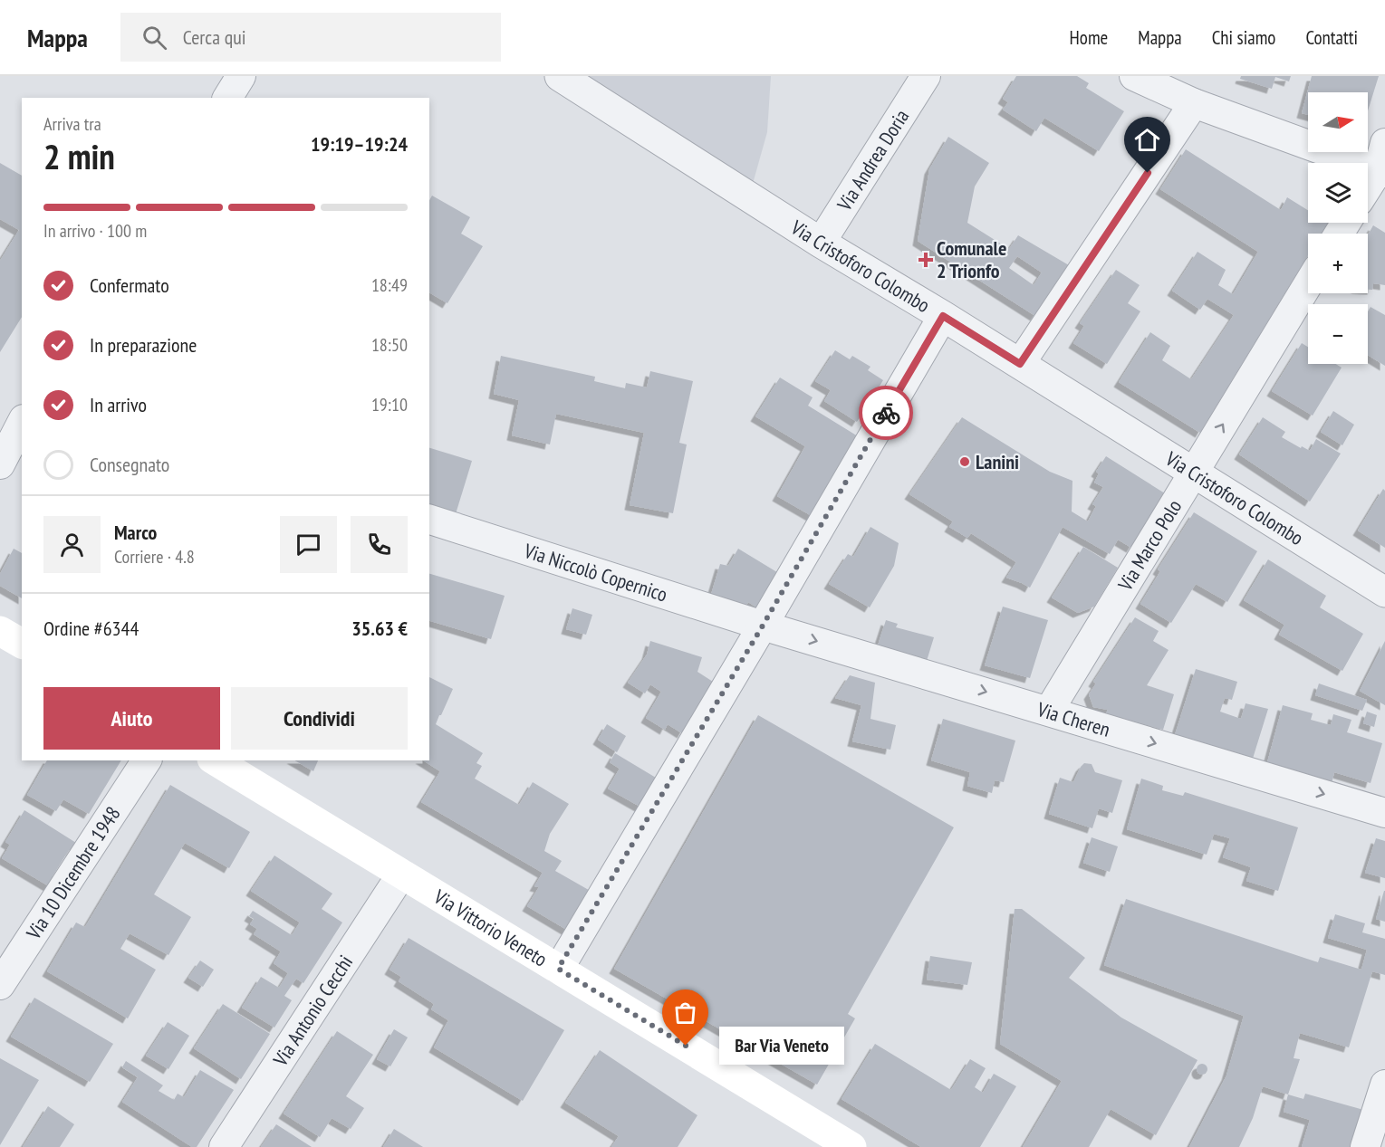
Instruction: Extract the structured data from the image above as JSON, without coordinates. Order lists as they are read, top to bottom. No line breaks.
{"streets":{"main road":["Via Vittorio Veneto"],"street":["Via Andrea Doria","Via Cristoforo Colombo","Via Marco Polo","Via Niccolò Copernico","Via Cheren","Via 10 Dicembre 1948","Via Antonio Cecchi"]},"crossings":[["Via Andrea Doria","Via Cristoforo Colombo"],["Via Cristoforo Colombo","Via Marco Polo"],["Via Marco Polo","Via Cheren"],["Via Niccolò Copernico","Via Cheren"],["Via Vittorio Veneto","Via Antonio Cecchi"]],"one_way":["Via Cheren"],"places":{"health":["Comunale 2 Trionfo"],"other":["Lanini","Bar Via Veneto"]},"north":"right","page":{"header":"Mappa","search":"Cerca qui","nav":["Home","Mappa","Chi siamo","Contatti"],"map_buttons":["+","−"],"heading":["2 min","Arriva tra","19:19–19:24"],"panel":["Marco","Corriere · 4.8","Ordine #6344","35.63 €"],"bar":"In arrivo · 100 m","list":[["Confermato","18:49"],["In preparazione","18:50"],["In arrivo","19:10"],"Consegnato"],"buttons":["Aiuto","Condividi"],"bubble":"Bar Via Veneto"}}
